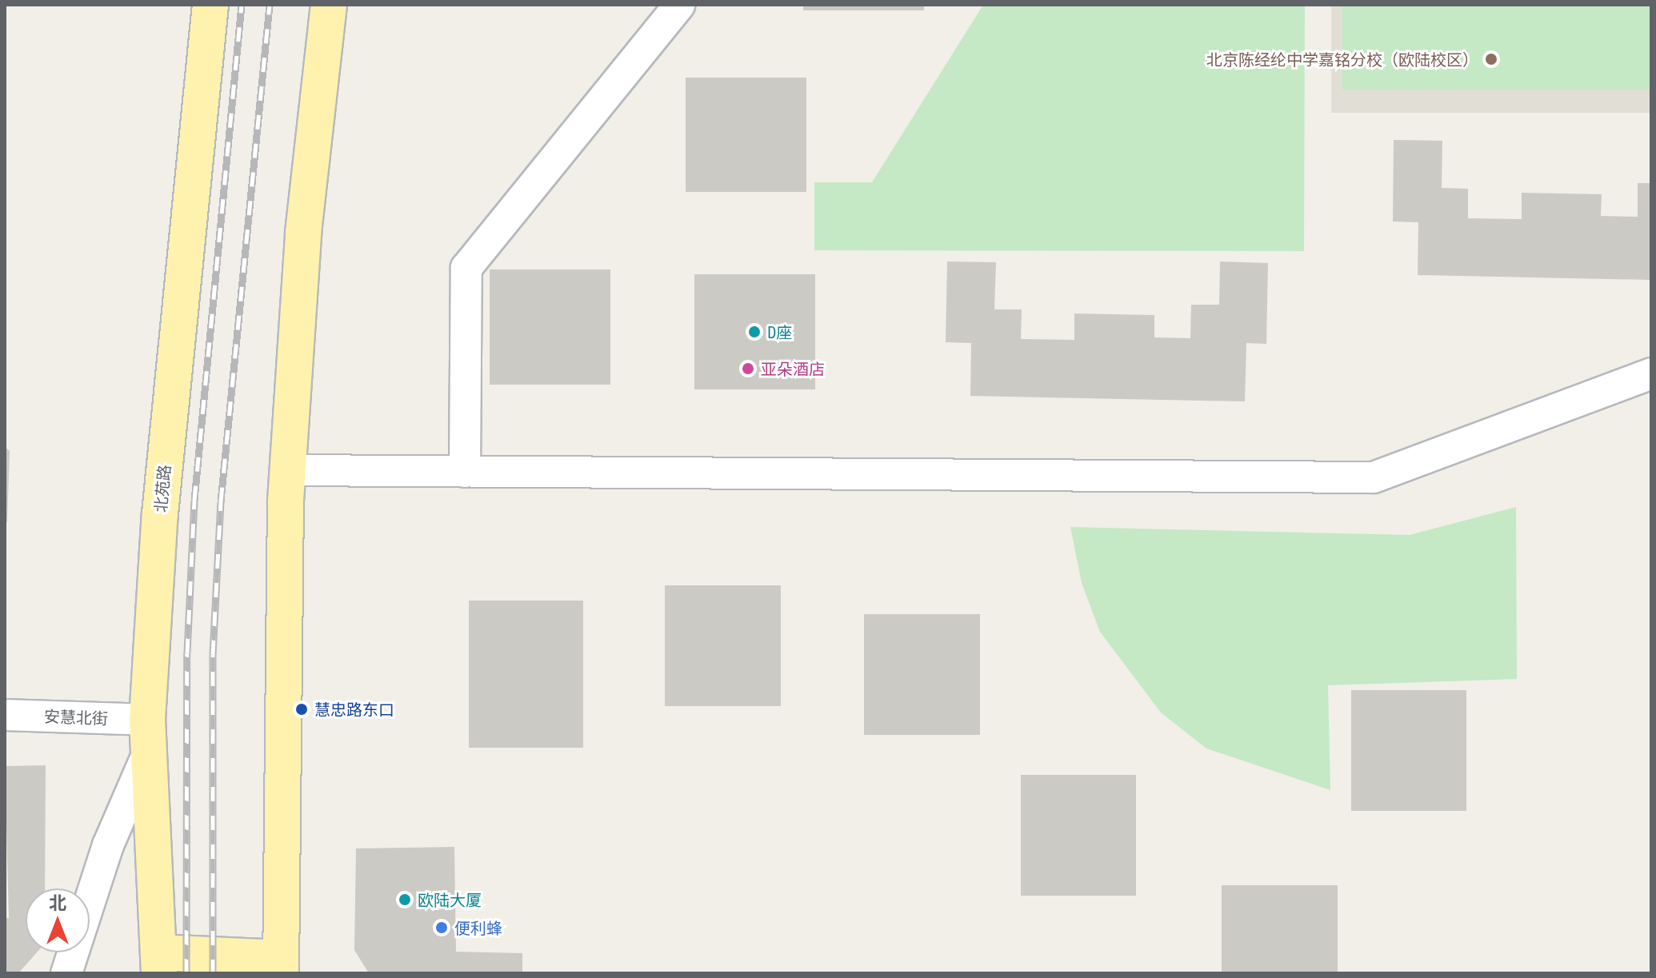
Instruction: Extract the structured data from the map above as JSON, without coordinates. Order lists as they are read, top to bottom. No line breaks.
{"streets":{"main road":["北苑路"],"street":["安慧北街"]},"crossings":[["北苑路","安慧北街"]],"places":["北京陈经纶中学嘉铭分校（欧陆校区）","D座","亚朵酒店","慧忠路东口","欧陆大厦","便利蜂"],"north":"top"}
